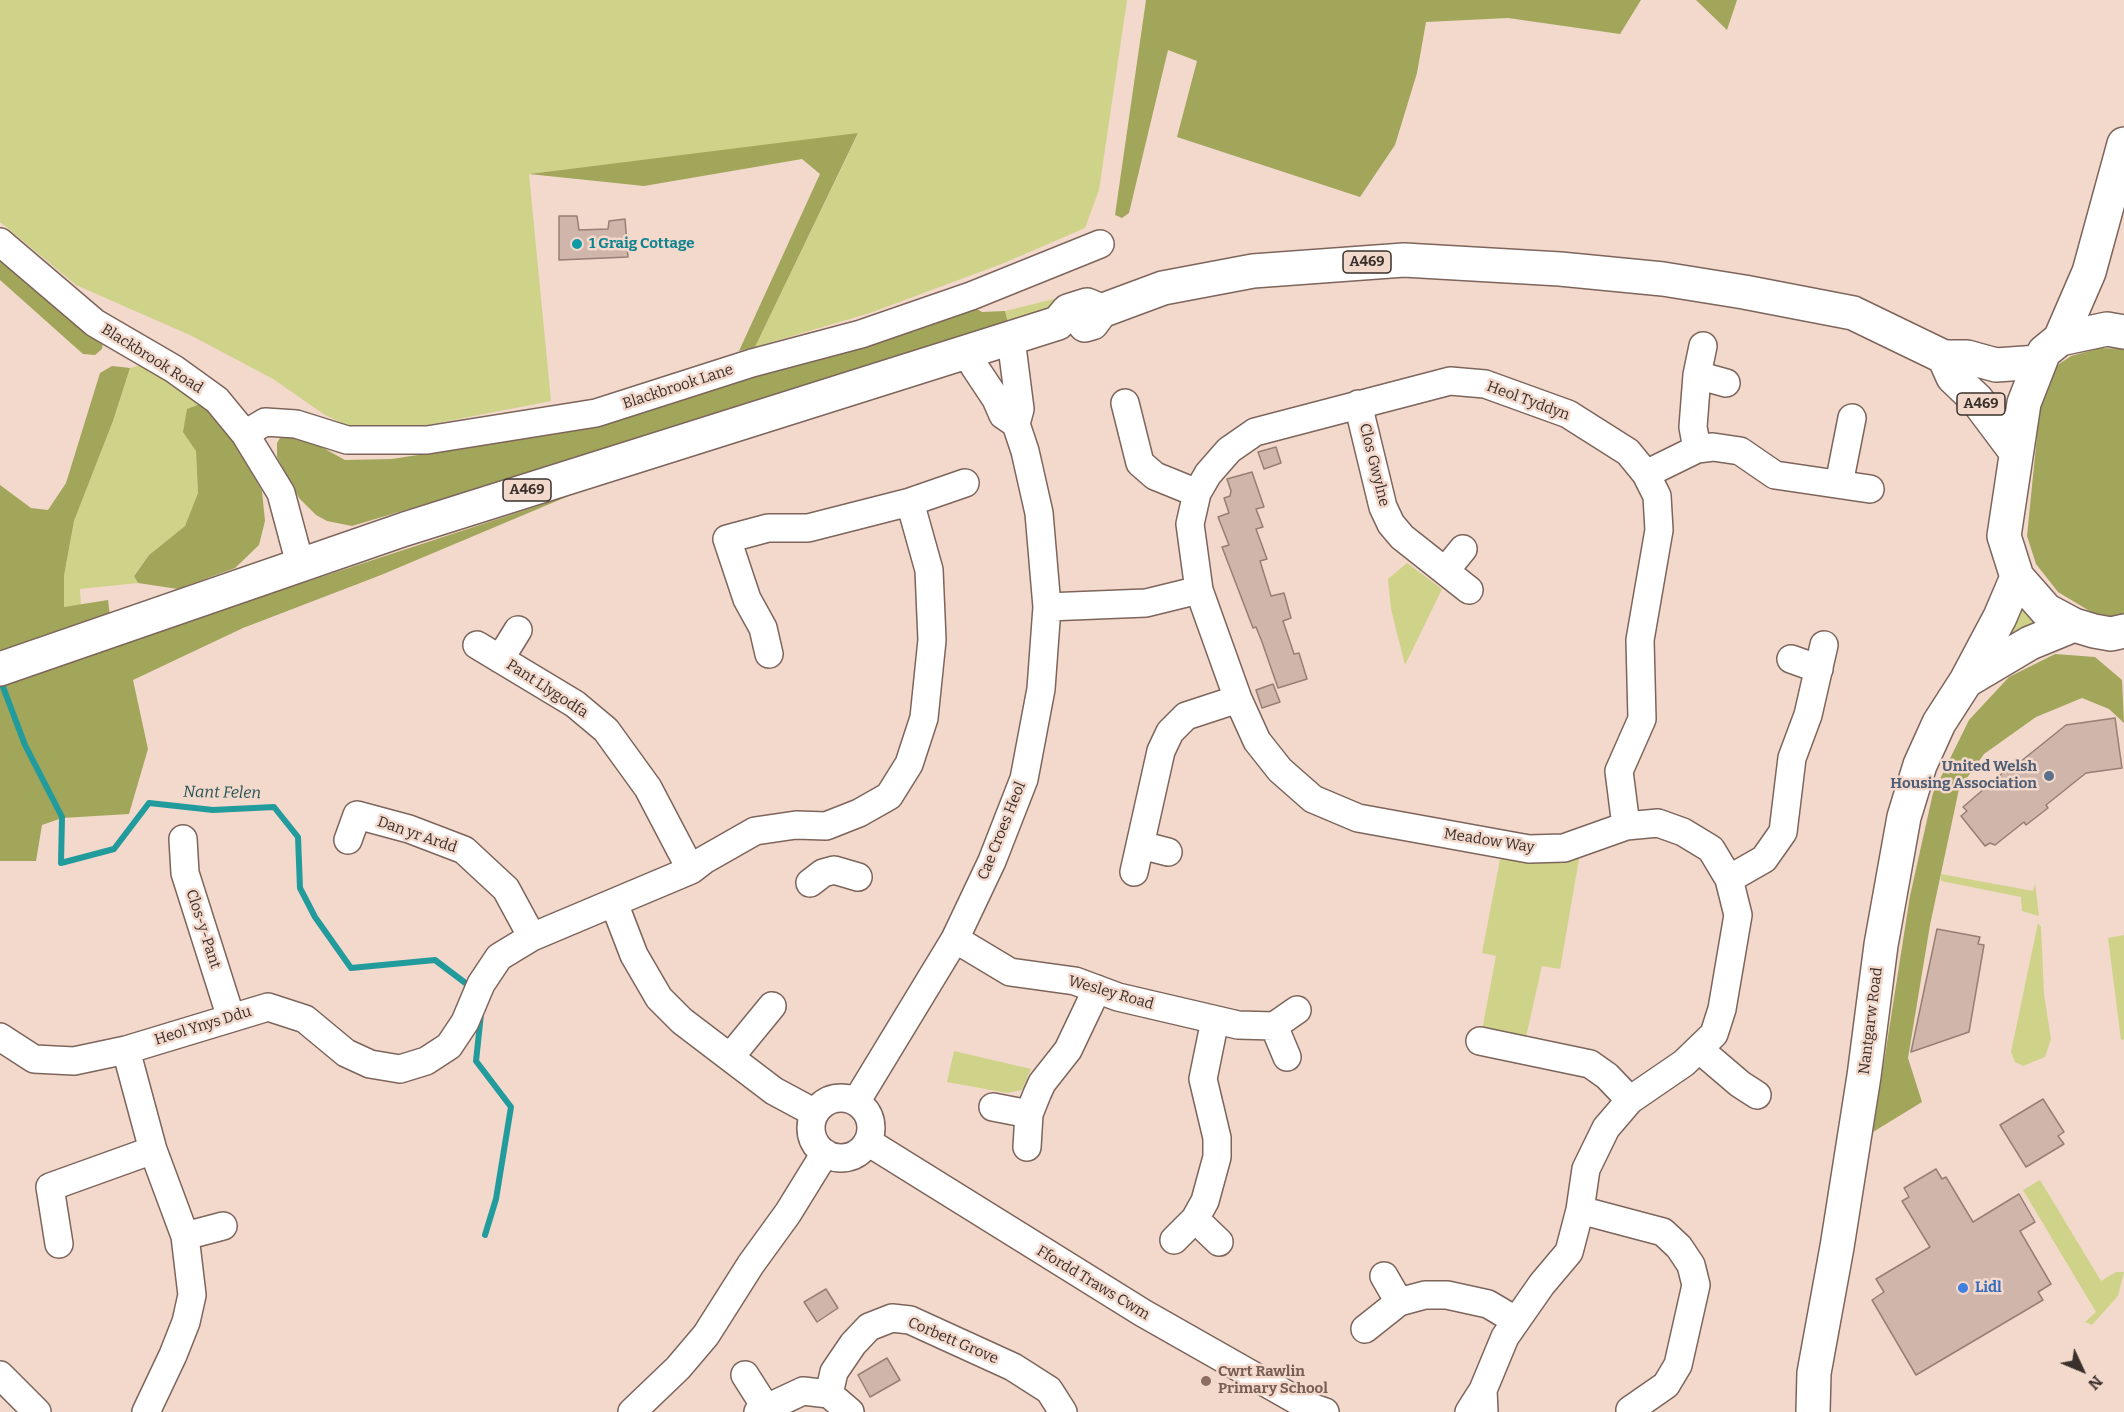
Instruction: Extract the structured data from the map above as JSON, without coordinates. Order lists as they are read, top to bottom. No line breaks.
{"streets":{"main road":["A469","Nantgarw Road"],"street":["Blackbrook Road","Blackbrook Lane","Heol Tyddyn","Clos Gwylne","Pant Llygodfa","Cae Croes Heol","Dan yr Ardd","Meadow Way","Clos-y-Pant","Wesley Road","Heol Ynys Ddu","Ffordd Traws Cwm","Corbett Grove"]},"crossings":[["A469","Blackbrook Road"],["A469","Cae Croes Heol"],["Blackbrook Road","Blackbrook Lane"],["Heol Tyddyn","Clos Gwylne"],["Heol Tyddyn","Meadow Way"],["Pant Llygodfa","Heol Ynys Ddu"],["Cae Croes Heol","Wesley Road"],["Cae Croes Heol","Ffordd Traws Cwm"],["Dan yr Ardd","Heol Ynys Ddu"],["Clos-y-Pant","Heol Ynys Ddu"]],"water":["Nant Felen"],"places":["1 Graig Cottage","United Welsh Housing Association","Lidl","Cwrt Rawlin Primary School"],"north":"bottom right"}
